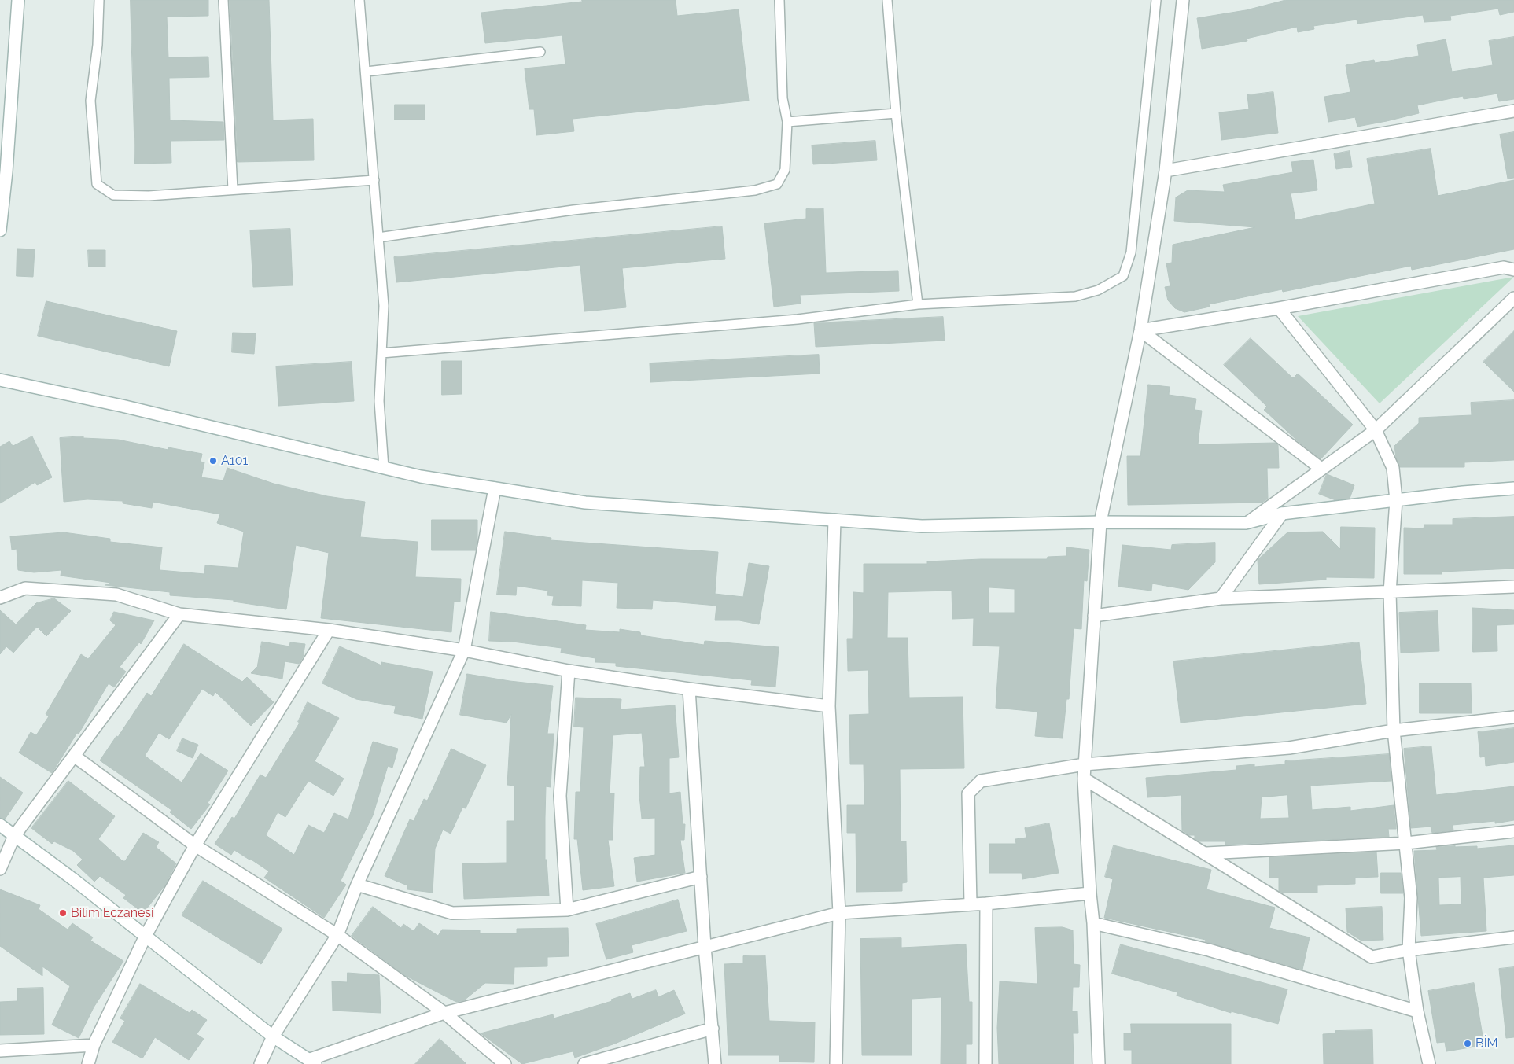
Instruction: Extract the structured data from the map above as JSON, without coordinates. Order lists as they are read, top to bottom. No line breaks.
{"places":["A101","Bilim Eczanesi","BİM"]}
